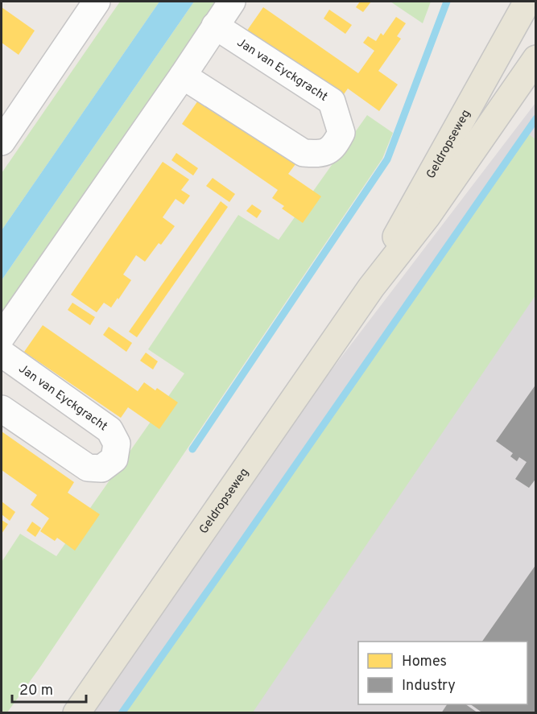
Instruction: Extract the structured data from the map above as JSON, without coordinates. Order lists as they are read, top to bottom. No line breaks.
{"streets":{"main road":["Geldropseweg"],"street":["Jan van Eyckgracht"]},"legend":["Homes","Industry"],"scale_bar":"20 m"}
